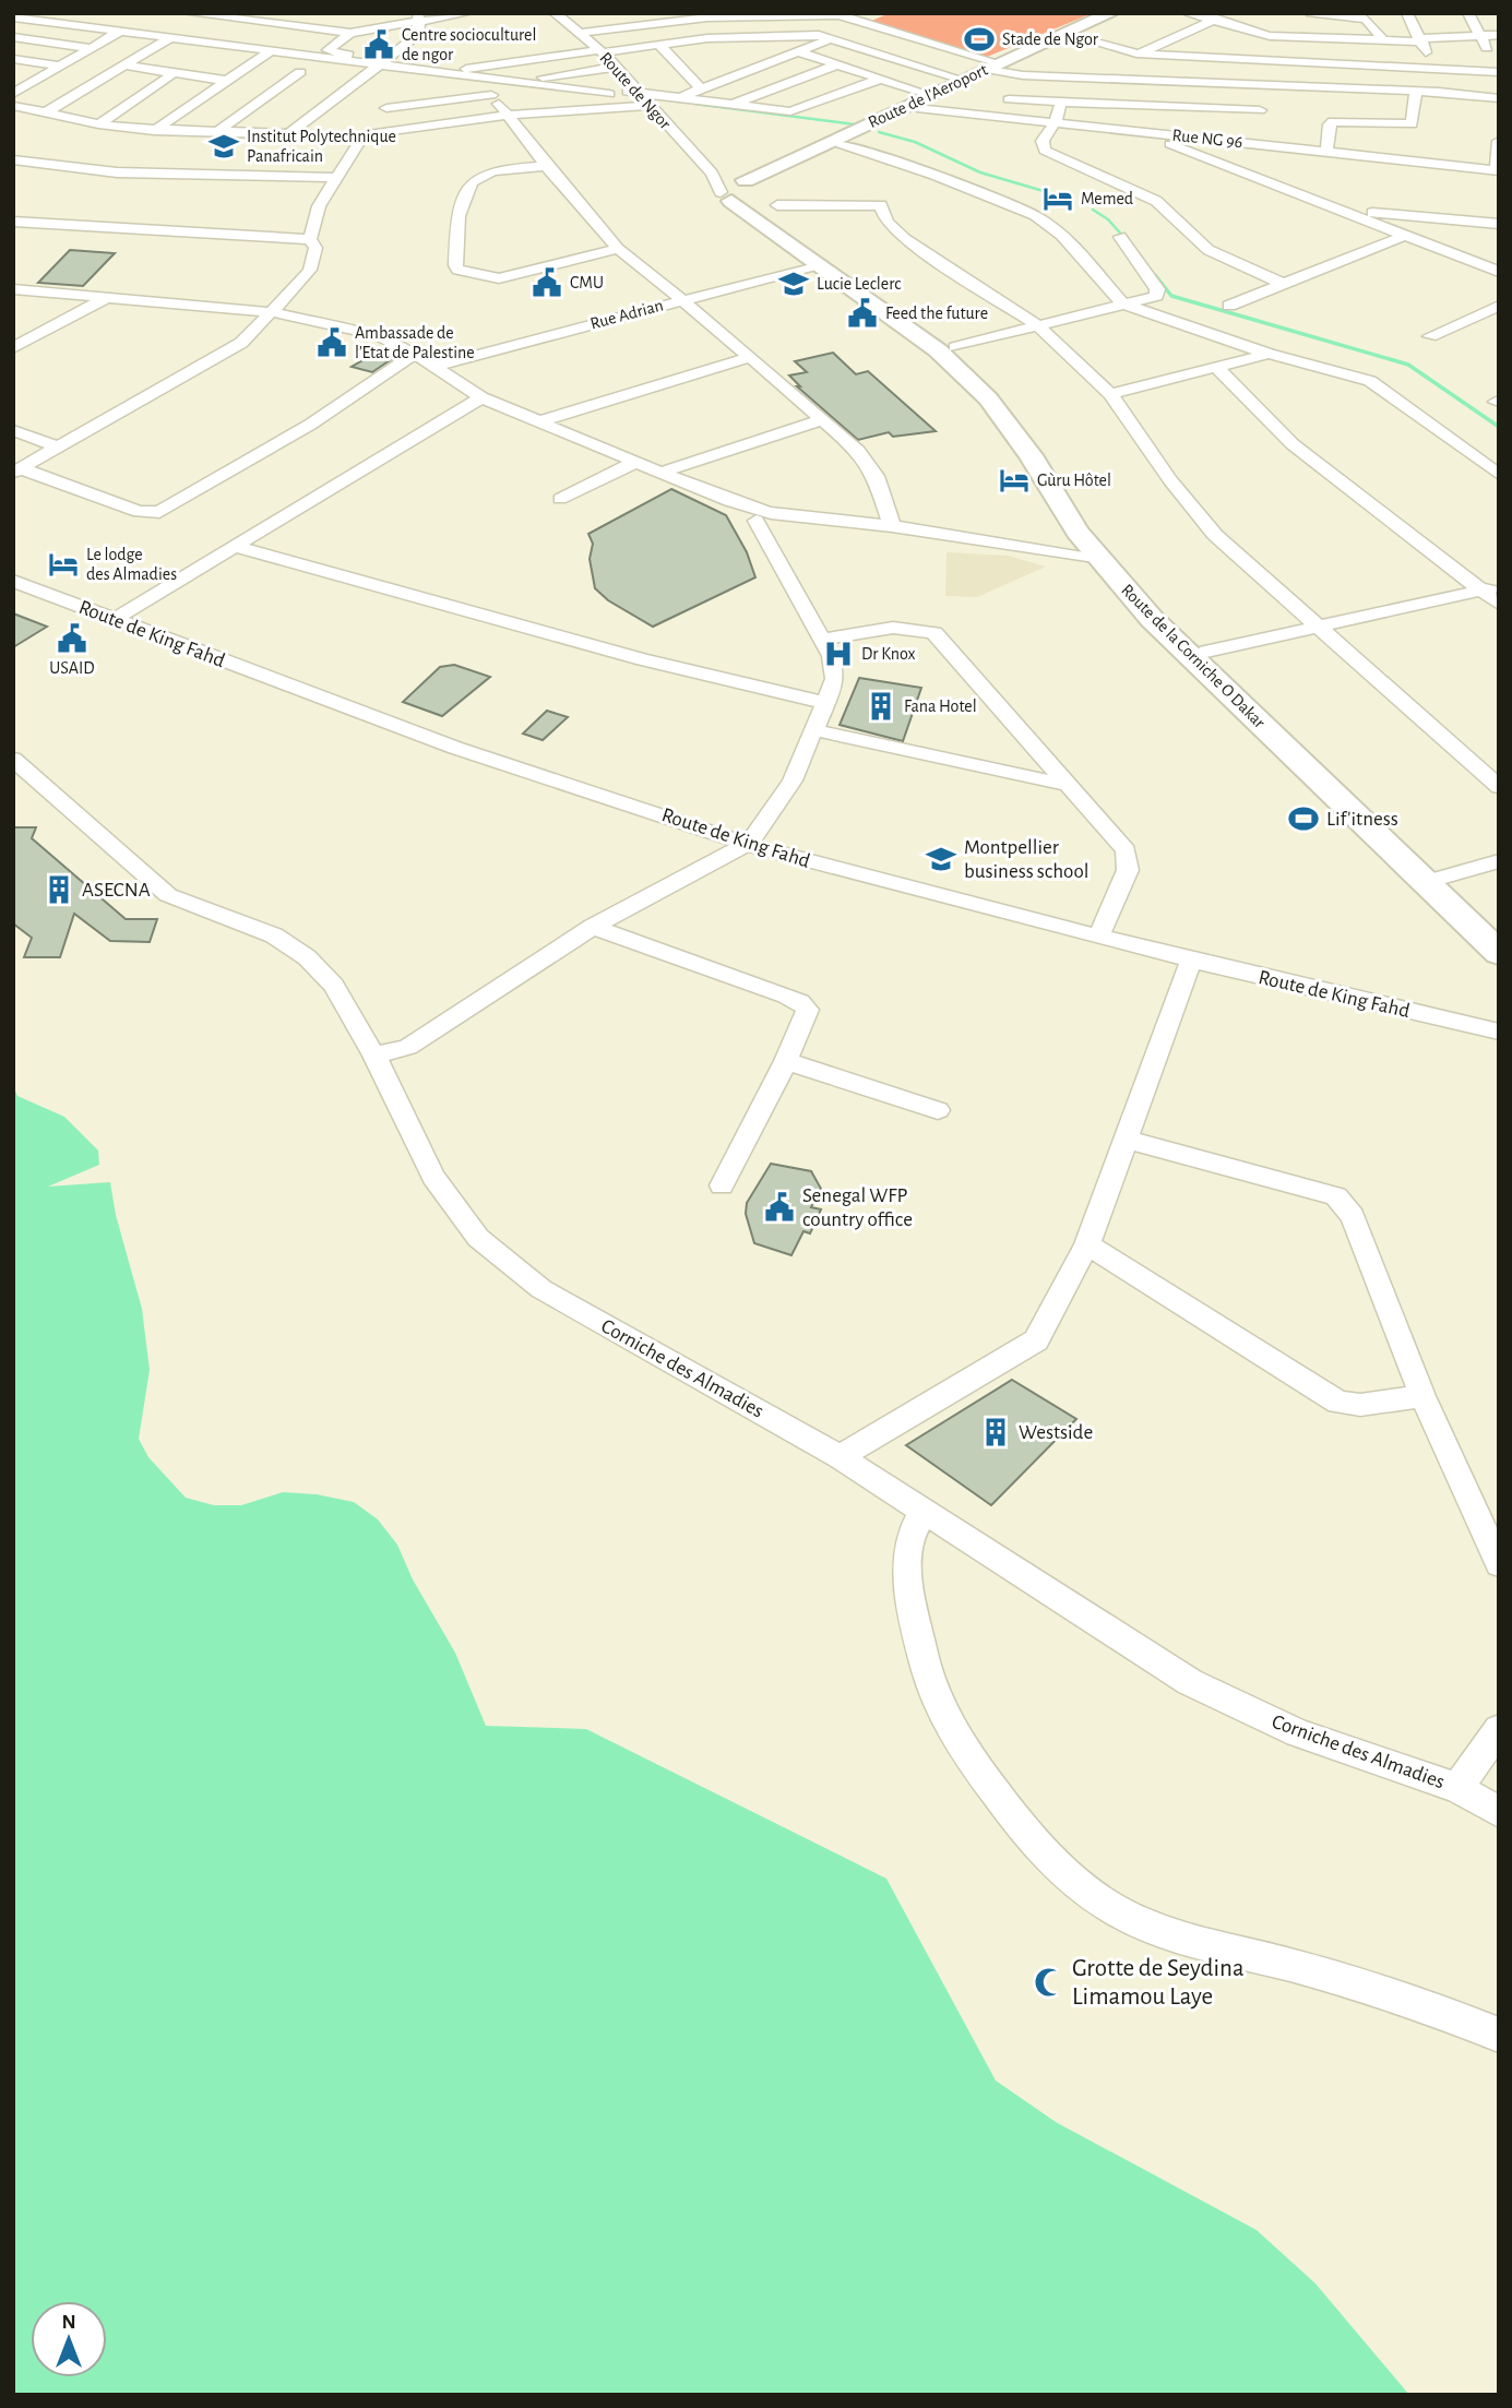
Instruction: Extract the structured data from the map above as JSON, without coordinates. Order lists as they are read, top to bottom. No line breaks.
{"streets":{"highway":["Route de l'Aeroport","Route de la Corniche O Dakar"],"street":["Route de Ngor","Rue NG 96","Rue Adrian","Route de King Fahd","Corniche des Almadies"]},"crossings":[["Route de Ngor","Route de l'Aeroport"],["Route de Ngor","Route de la Corniche O Dakar"],["Route de l'Aeroport","Rue NG 96"],["Route de l'Aeroport","Route de la Corniche O Dakar"],["Rue Adrian","Route de la Corniche O Dakar"]],"places":{"sports":["Stade de Ngor","Lif'itness"],"public building":["Centre socioculturel de ngor","CMU","Feed the future","Ambassade de l'Etat de Palestine","USAID","Senegal WFP country office"],"school or university":["Institut Polytechnique Panafricain","Lucie Leclerc","Montpellier business school"],"hotel":["Memed","Gùru Hôtel","Le lodge des Almadies"],"hospital":["Dr Knox"],"building":["Fana Hotel","ASECNA","Westside"],"mosque":["Grotte de Seydina Limamou Laye"]},"north":"top"}
